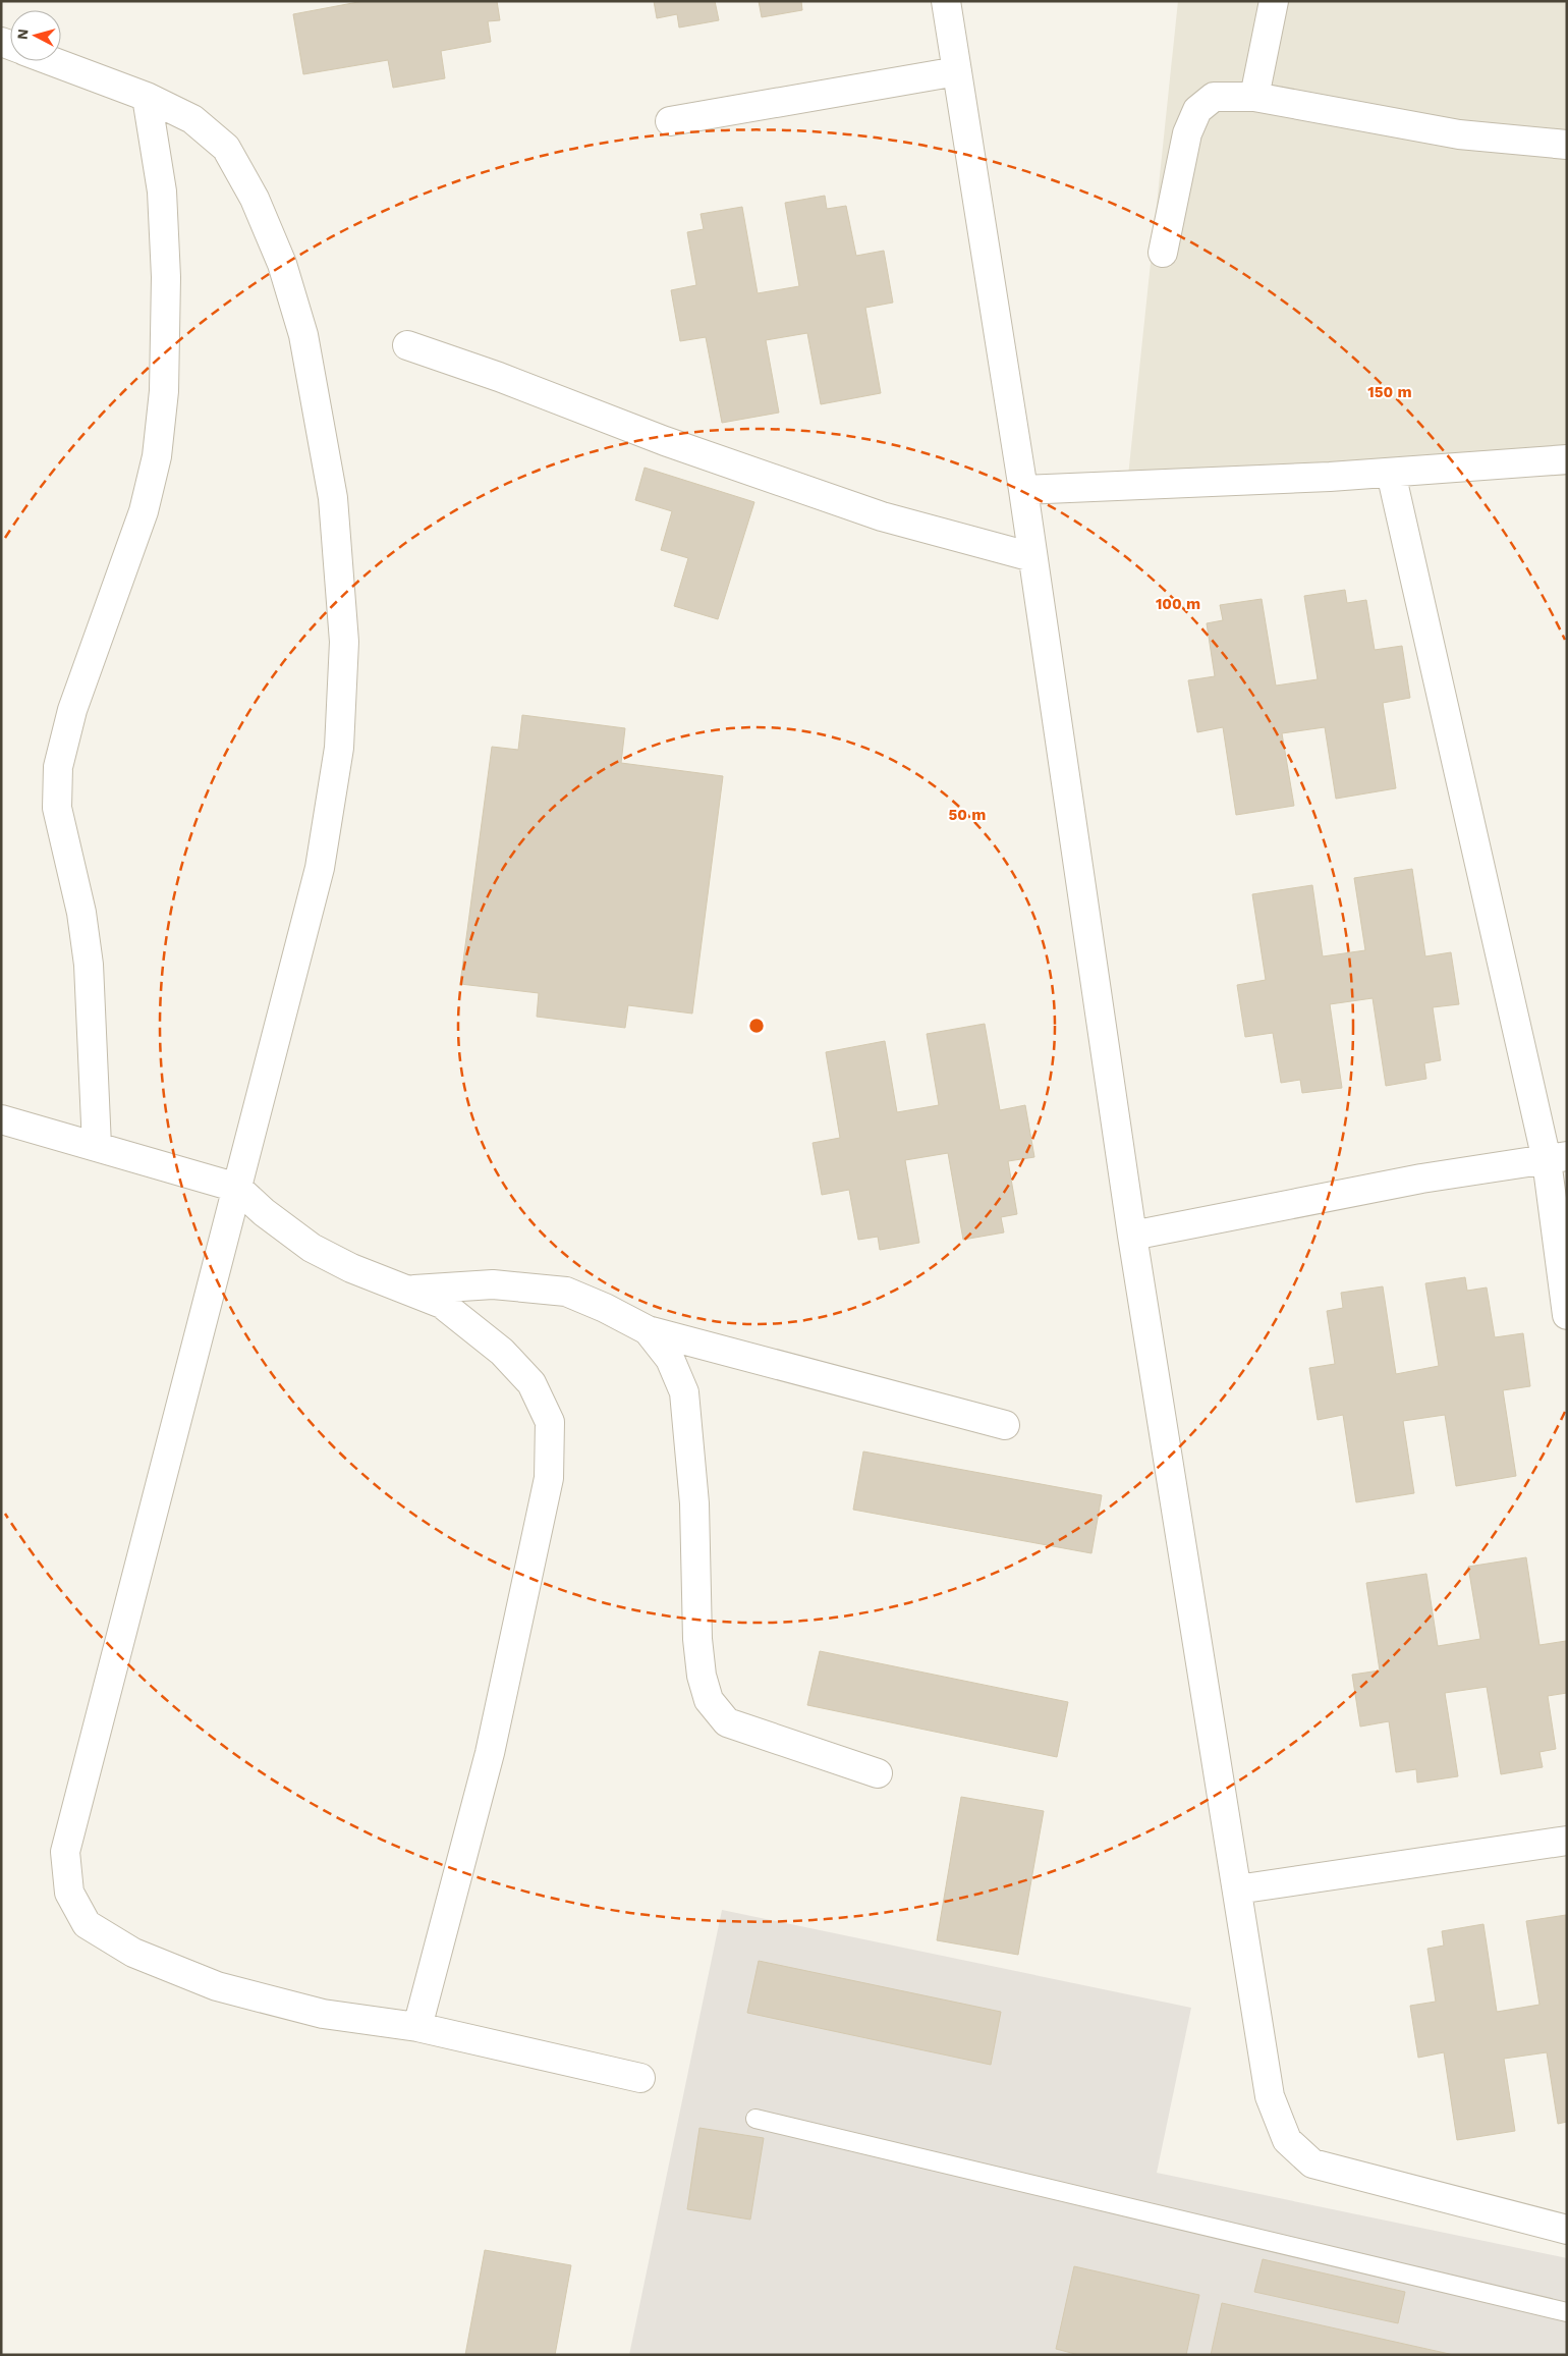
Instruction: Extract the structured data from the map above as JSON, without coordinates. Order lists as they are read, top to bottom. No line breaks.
{"north":"left","rings":["150 m","100 m","50 m"]}
